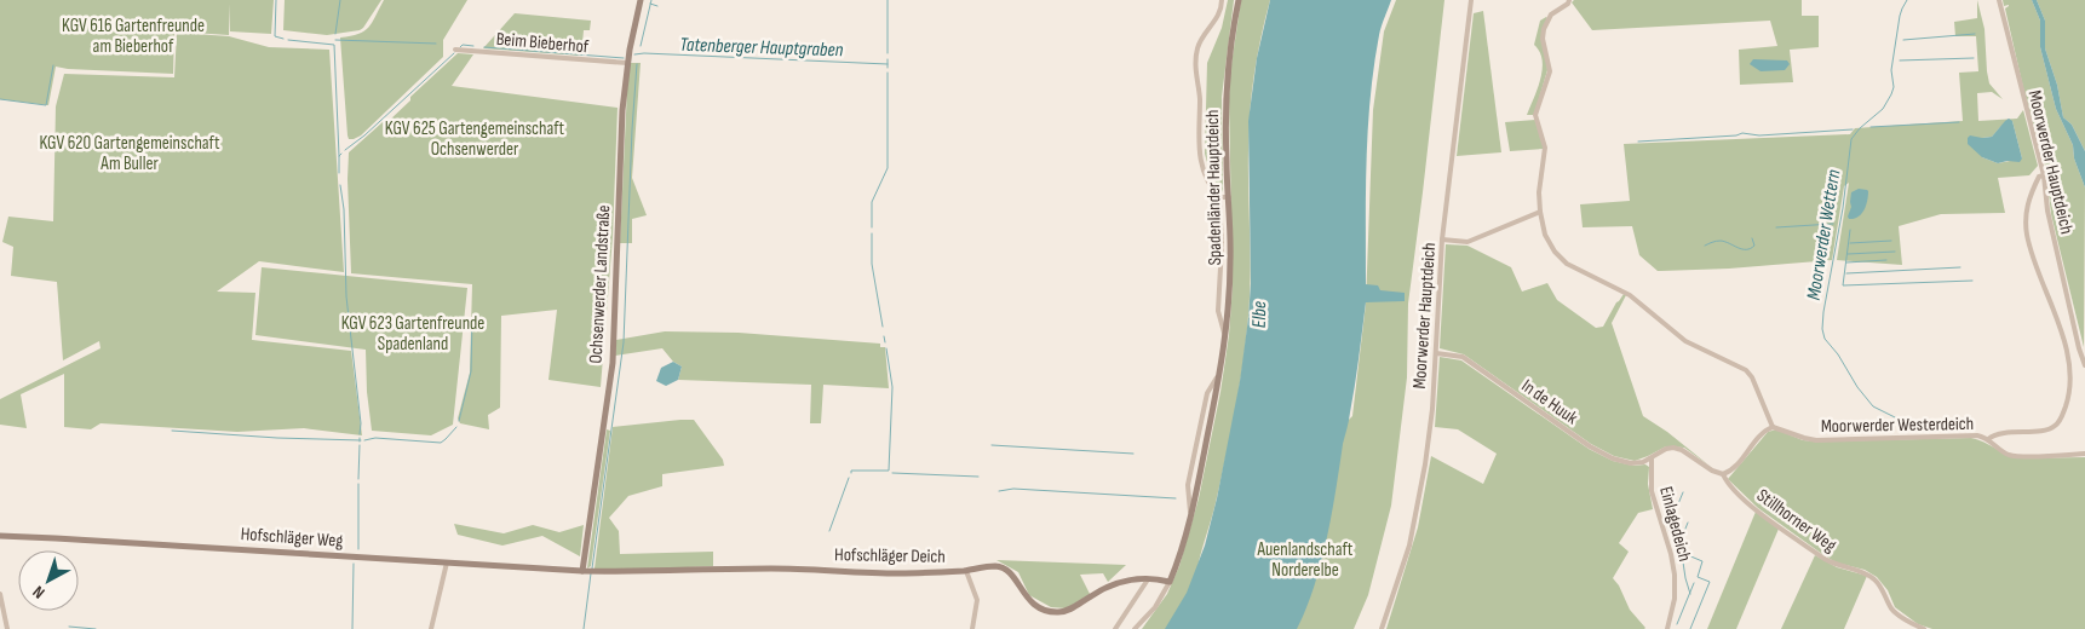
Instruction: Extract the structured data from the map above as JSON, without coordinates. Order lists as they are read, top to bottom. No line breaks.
{"streets":{"street":["Beim Bieberhof","Moorwerder Hauptdeich","Spadenländer Hauptdeich","Ochsenwerder Landstraße","In de Huuk","Moorwerder Westerdeich","Stillhorner Weg","Einlagedeich","Hofschläger Weg","Hofschläger Deich"]},"crossings":[["Beim Bieberhof","Ochsenwerder Landstraße"],["Moorwerder Hauptdeich","In de Huuk"],["Moorwerder Hauptdeich","Moorwerder Westerdeich"],["Spadenländer Hauptdeich","Hofschläger Deich"],["Ochsenwerder Landstraße","Hofschläger Weg"],["Ochsenwerder Landstraße","Hofschläger Deich"],["In de Huuk","Stillhorner Weg"],["In de Huuk","Einlagedeich"],["Stillhorner Weg","Einlagedeich"],["Hofschläger Weg","Hofschläger Deich"]],"water":["Tatenberger Hauptgraben","Moorwerder Wettern","Elbe"],"parks":["KGV 616 Gartenfreunde am Bieberhof","KGV 625 Gartengemeinschaft Ochsenwerder","KGV 620 Gartengemeinschaft Am Buller","KGV 623 Gartenfreunde Spadenland","Auenlandschaft Norderelbe"],"north":"bottom left"}
